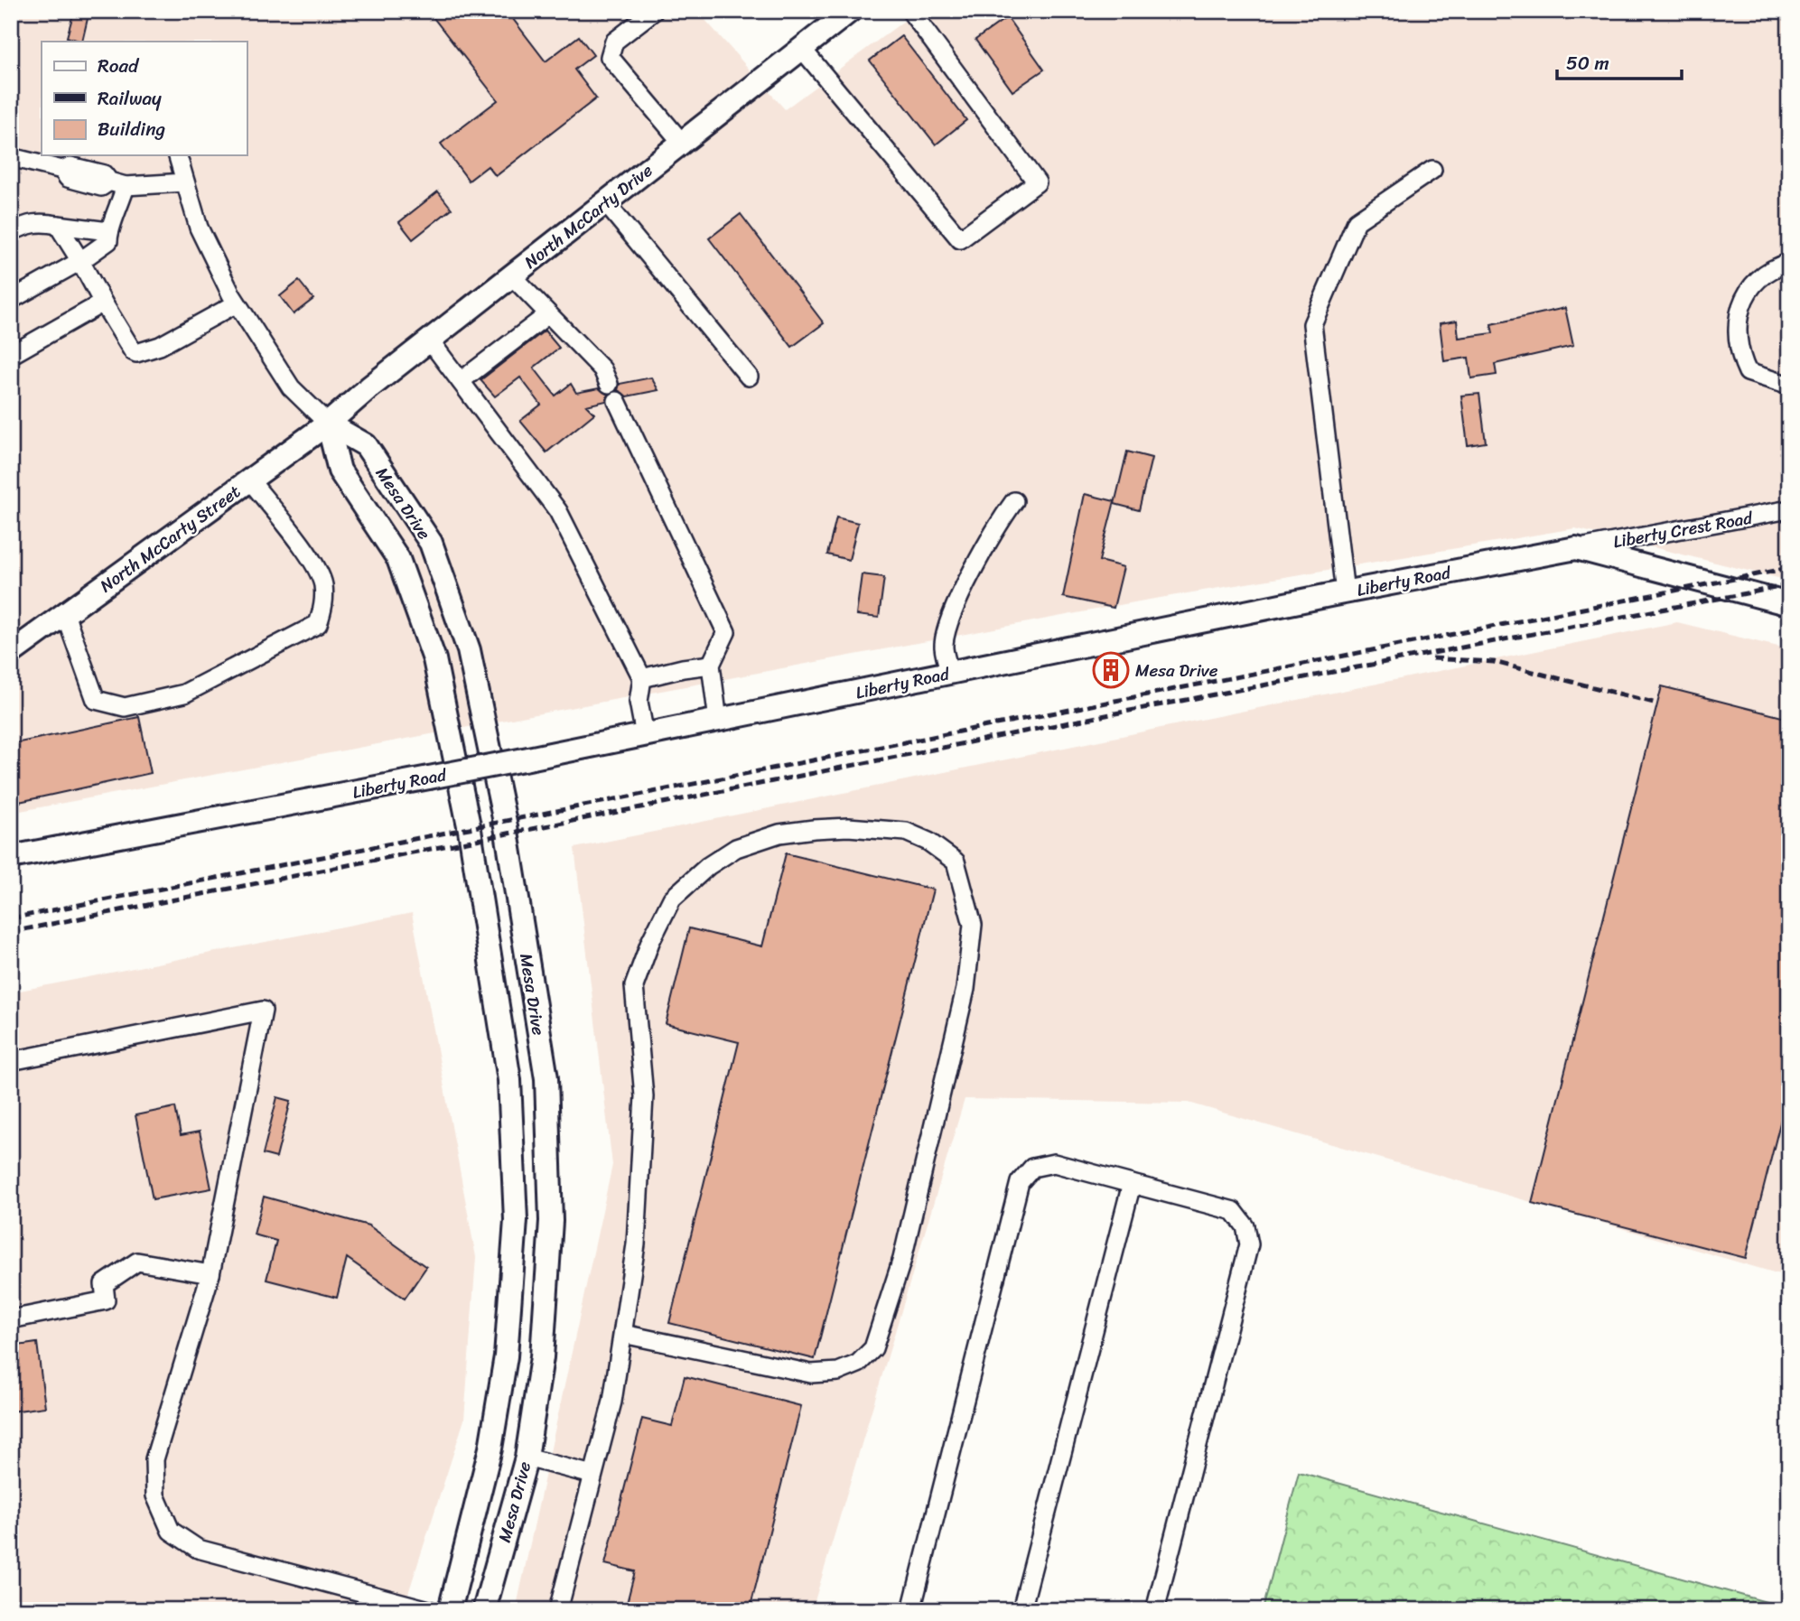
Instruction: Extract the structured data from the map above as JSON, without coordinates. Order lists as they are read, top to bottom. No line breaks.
{"streets":{"main road":["North McCarty Drive","Mesa Drive","North McCarty Street","Liberty Road"],"street":["Liberty Crest Road"]},"crossings":[["North McCarty Drive","Mesa Drive"],["North McCarty Drive","North McCarty Street"],["Mesa Drive","North McCarty Street"],["Liberty Crest Road","Liberty Road"]],"places":{"building":["Mesa Drive"]},"legend":["Road","Railway","Building"],"scale_bar":"50 m"}
